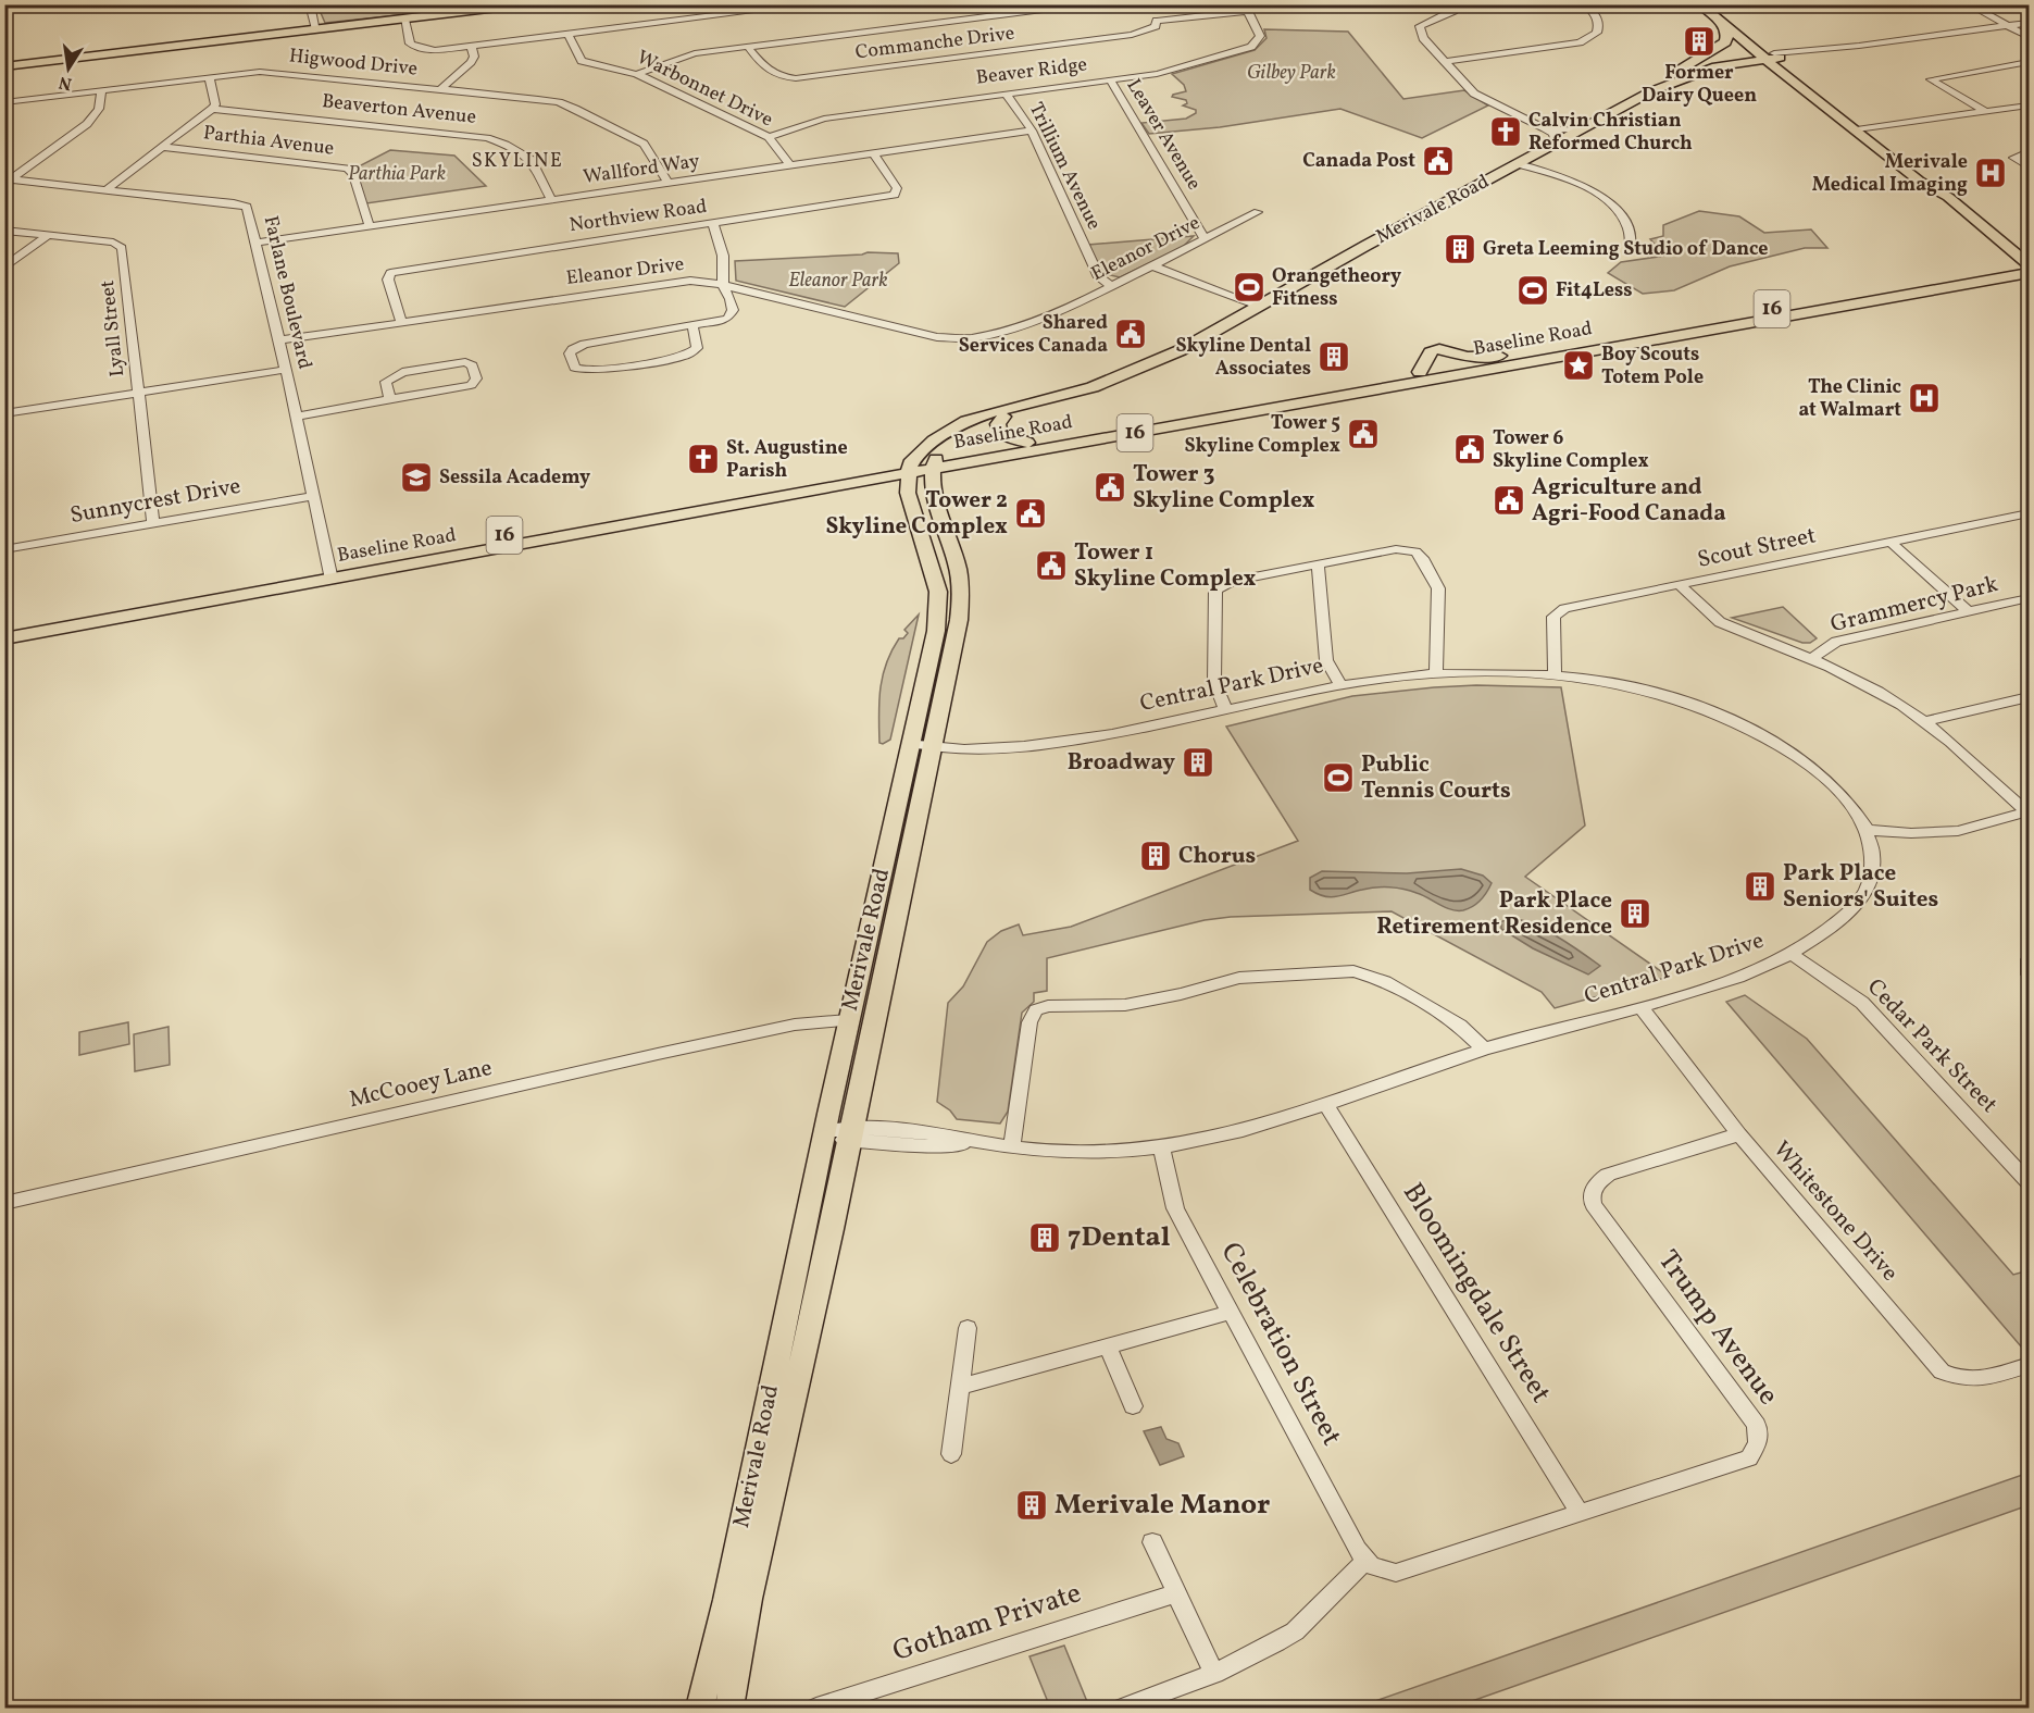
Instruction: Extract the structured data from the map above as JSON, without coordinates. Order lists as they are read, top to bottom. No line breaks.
{"streets":{"main road":["Merivale Road","16","Baseline Road"],"street":["Commanche Drive","Higwood Drive","Beaver Ridge","Warbonnet Drive","Beaverton Avenue","Leaver Avenue","Parthia Avenue","Trillium Avenue","Wallford Way","Northview Road","Eleanor Drive","Farlane Boulevard","Lyall Street","Sunnycrest Drive","Scout Street","Grammercy Park","Central Park Drive","Cedar Park Street","McCooey Lane","Whitestone Drive","Bloomingdale Street","Trump Avenue","Celebration Street","Gotham Private"]},"crossings":[["Commanche Drive","Beaver Ridge"],["Higwood Drive","Wallford Way"],["Beaver Ridge","Warbonnet Drive"],["Beaver Ridge","Leaver Avenue"],["Beaver Ridge","Trillium Avenue"],["Warbonnet Drive","Wallford Way"],["Beaverton Avenue","Wallford Way"],["Leaver Avenue","Eleanor Drive"],["Parthia Avenue","Wallford Way"],["Trillium Avenue","Wallford Way"],["Trillium Avenue","Eleanor Drive"],["Wallford Way","Northview Road"],["Wallford Way","Farlane Boulevard"],["Merivale Road","Baseline Road"],["Merivale Road","Central Park Drive"],["Merivale Road","McCooey Lane"],["Northview Road","Eleanor Drive"],["Eleanor Drive","Farlane Boulevard"],["Farlane Boulevard","Baseline Road"],["Farlane Boulevard","Sunnycrest Drive"],["Lyall Street","Sunnycrest Drive"],["Scout Street","Central Park Drive"],["Central Park Drive","Cedar Park Street"],["Central Park Drive","Whitestone Drive"],["Central Park Drive","Bloomingdale Street"],["Central Park Drive","Celebration Street"],["Whitestone Drive","Trump Avenue"],["Bloomingdale Street","Trump Avenue"],["Trump Avenue","Celebration Street"]],"districts":["SKYLINE"],"parks":["Gilbey Park","Parthia Park","Eleanor Park"],"places":{"building":["Former Dairy Queen","Greta Leeming Studio of Dance","Skyline Dental Associates","Broadway","Chorus","Park Place Seniors' Suites","Park Place Retirement Residence","7Dental","Merivale Manor"],"church":["Calvin Christian Reformed Church","St. Augustine Parish"],"public building":["Canada Post","Shared Services Canada","Tower 5 Skyline Complex","Tower 6 Skyline Complex","Tower 3 Skyline Complex","Agriculture and Agri-Food Canada","Tower 2 Skyline Complex","Tower 1 Skyline Complex"],"hospital":["Merivale Medical Imaging","The Clinic at Walmart"],"sports":["Orangetheory Fitness","Fit4Less","Public Tennis Courts"],"place":["Boy Scouts Totem Pole"],"school or university":["Sessila Academy"]},"north":"bottom"}
